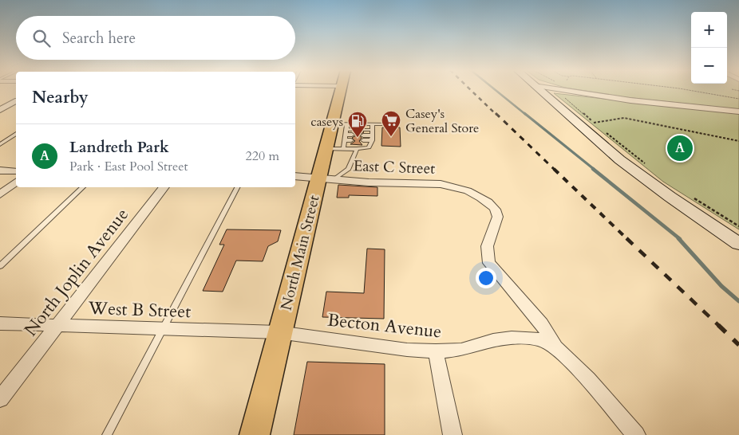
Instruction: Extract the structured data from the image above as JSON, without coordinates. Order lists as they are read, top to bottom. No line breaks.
{"streets":{"main road":["North Main Street"],"street":["East C Street","North Joplin Avenue","West B Street","Becton Avenue"]},"crossings":[["East C Street","North Main Street"],["East C Street","Becton Avenue"],["North Main Street","West B Street"],["North Main Street","Becton Avenue"],["North Joplin Avenue","West B Street"],["West B Street","Becton Avenue"]],"places":{"supermarket":["Casey's General Store"],"fuel station":["caseys"]},"page":{"map_buttons":["+","−"],"search":"Search here","heading":"Nearby","list":[{"mark":"A","name":"Landreth Park","note":"Park · East Pool Street","value":"220 m"}],"pins":"A"}}
